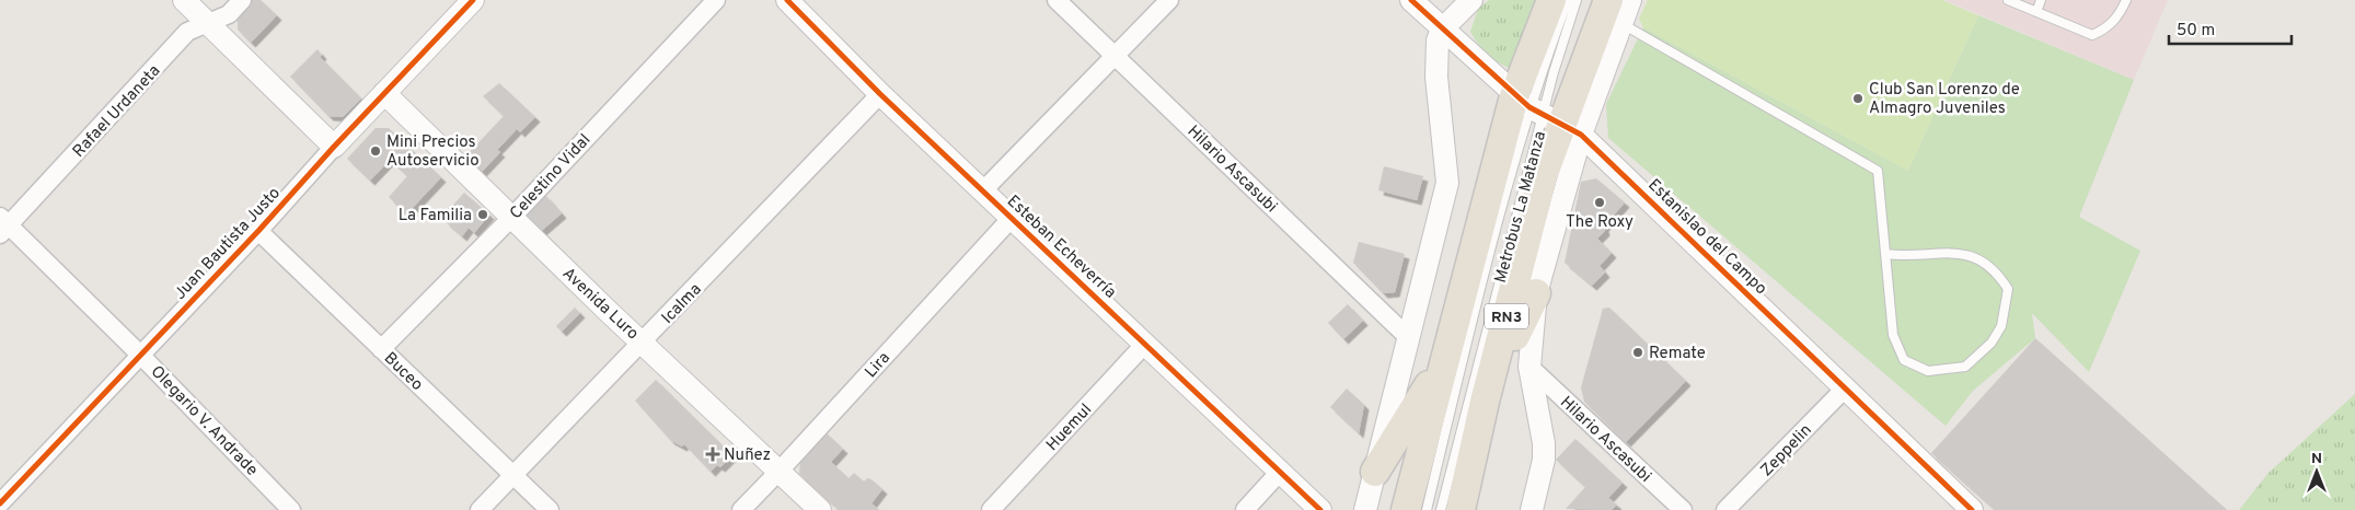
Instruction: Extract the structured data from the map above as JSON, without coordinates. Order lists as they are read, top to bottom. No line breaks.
{"streets":{"highway":["RN3"],"street":["Rafael Urdaneta","Hilario Ascasubi","Celestino Vidal","Estanislao del Campo","Juan Bautista Justo","Esteban Echeverría","Avenida Luro","Icalma","Lira","Buceo","Olegario V. Andrade","Huemul","Zeppelin"],"lane":["Metrobus La Matanza"]},"crossings":[["Rafael Urdaneta","Olegario V. Andrade"],["Celestino Vidal","Avenida Luro"],["Celestino Vidal","Buceo"],["Metrobus La Matanza","Estanislao del Campo"],["Metrobus La Matanza","RN3"],["Estanislao del Campo","RN3"],["Estanislao del Campo","Zeppelin"],["Juan Bautista Justo","Avenida Luro"],["Juan Bautista Justo","Buceo"],["Juan Bautista Justo","Olegario V. Andrade"],["Esteban Echeverría","Icalma"],["Esteban Echeverría","Lira"],["Esteban Echeverría","Huemul"],["Avenida Luro","Icalma"],["Avenida Luro","Lira"],["Icalma","Buceo"]],"places":{"other":["Club San Lorenzo de Almagro Juveniles","Mini Precios Autoservicio","The Roxy","La Familia","Remate"],"health":["Nuñez"]},"scale_bar":"50 m","north":"top"}
